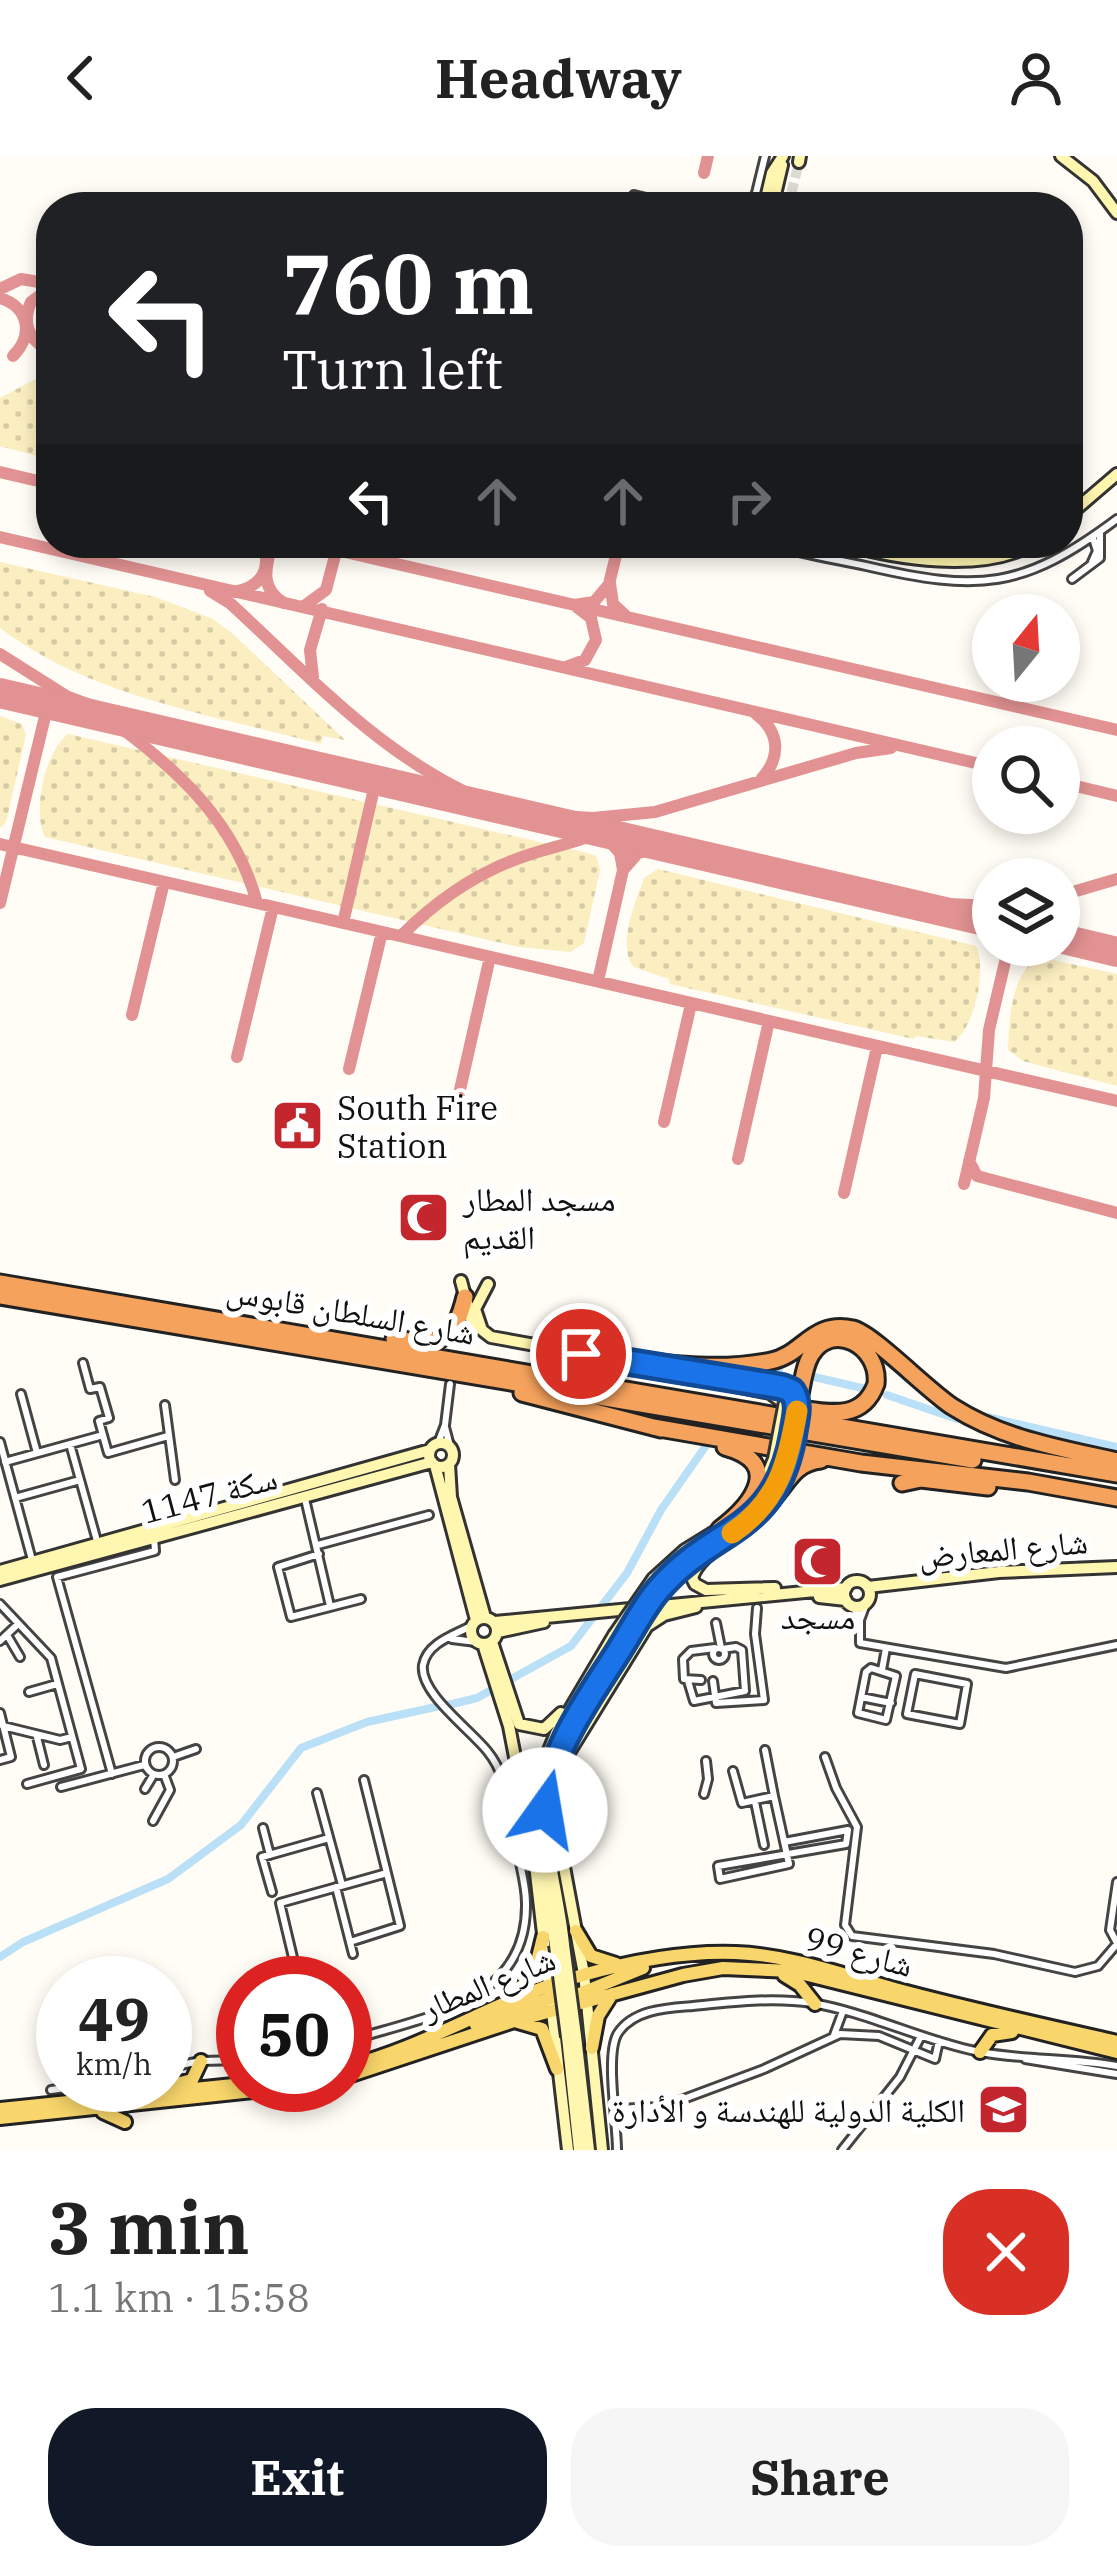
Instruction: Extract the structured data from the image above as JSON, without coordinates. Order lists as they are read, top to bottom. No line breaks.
{"streets":{"highway":["شارع السلطان قابوس"],"main road":["سكة 1147","شارع المعارض","99 شارع","شارع المطار"]},"crossings":[["99 شارع","شارع المطار"]],"places":{"public building":["South Fire Station"],"mosque":["مسجد المطار القديم","مسجد"],"school or university":["الكلية الدولية للهندسة و الأدارة"]},"north":"top","page":{"header":"Headway","turn":["760 m","Turn left"],"speed":"49 km/h","limit":"50","heading":["3 min","1.1 km · 15:58"],"buttons":["Exit","Share"]}}
